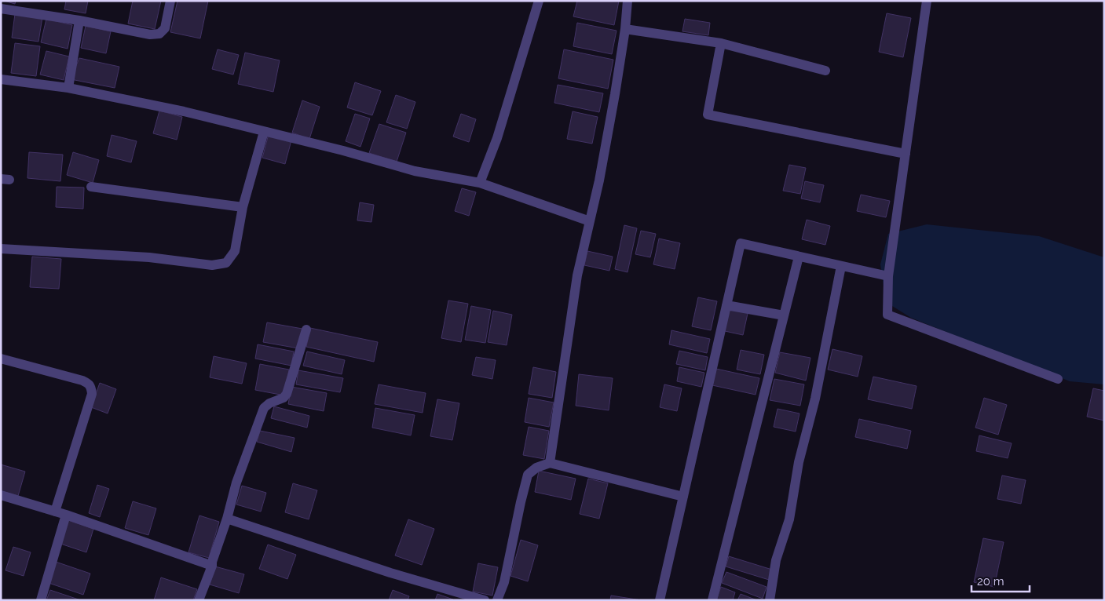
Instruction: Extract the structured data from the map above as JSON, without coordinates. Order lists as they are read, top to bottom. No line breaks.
{"scale_bar":"20 m"}
